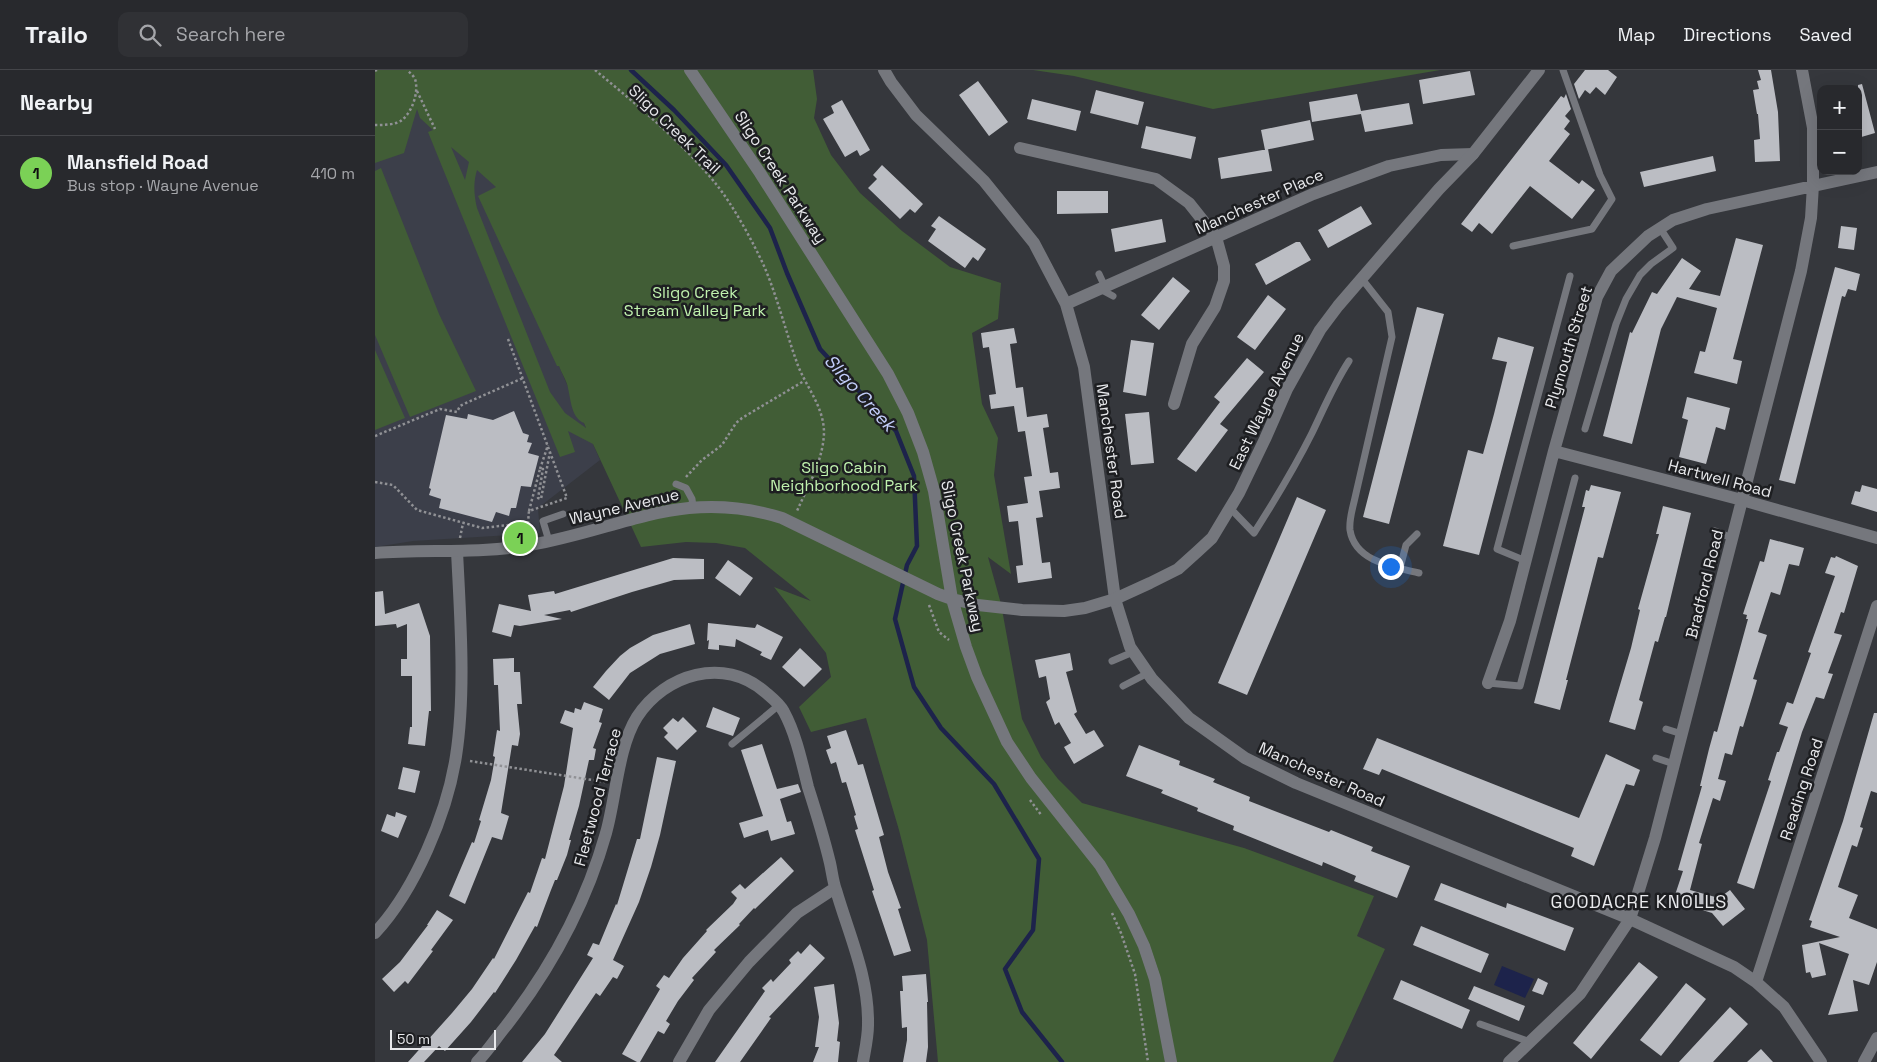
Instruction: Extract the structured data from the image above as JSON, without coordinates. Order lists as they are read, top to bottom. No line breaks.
{"streets":{"street":["Sligo Creek Parkway","Manchester Place","Plymouth Street","East Wayne Avenue","Manchester Road","Hartwell Road","Wayne Avenue","Bradford Road","Reading Road","Fleetwood Terrace"],"path":["Sligo Creek Trail"]},"crossings":[["Sligo Creek Parkway","East Wayne Avenue"],["Sligo Creek Parkway","Wayne Avenue"],["Manchester Place","East Wayne Avenue"],["Manchester Place","Manchester Road"],["Plymouth Street","Hartwell Road"],["Plymouth Street","Bradford Road"],["East Wayne Avenue","Manchester Road"],["East Wayne Avenue","Wayne Avenue"],["Manchester Road","Bradford Road"],["Manchester Road","Reading Road"],["Hartwell Road","Bradford Road"]],"districts":["GOODACRE KNOLLS"],"water":["Sligo Creek"],"parks":["Sligo Creek Stream Valley Park","Sligo Cabin Neighborhood Park"],"scale_bar":"50 m","page":{"header":"Trailo","search":"Search here","nav":["Map","Directions","Saved"],"heading":"Nearby","map_buttons":["+","−"],"list":[{"mark":"1","name":"Mansfield Road","note":"Bus stop · Wayne Avenue","value":"410 m"}],"pins":"1","scale":"50 m"}}
